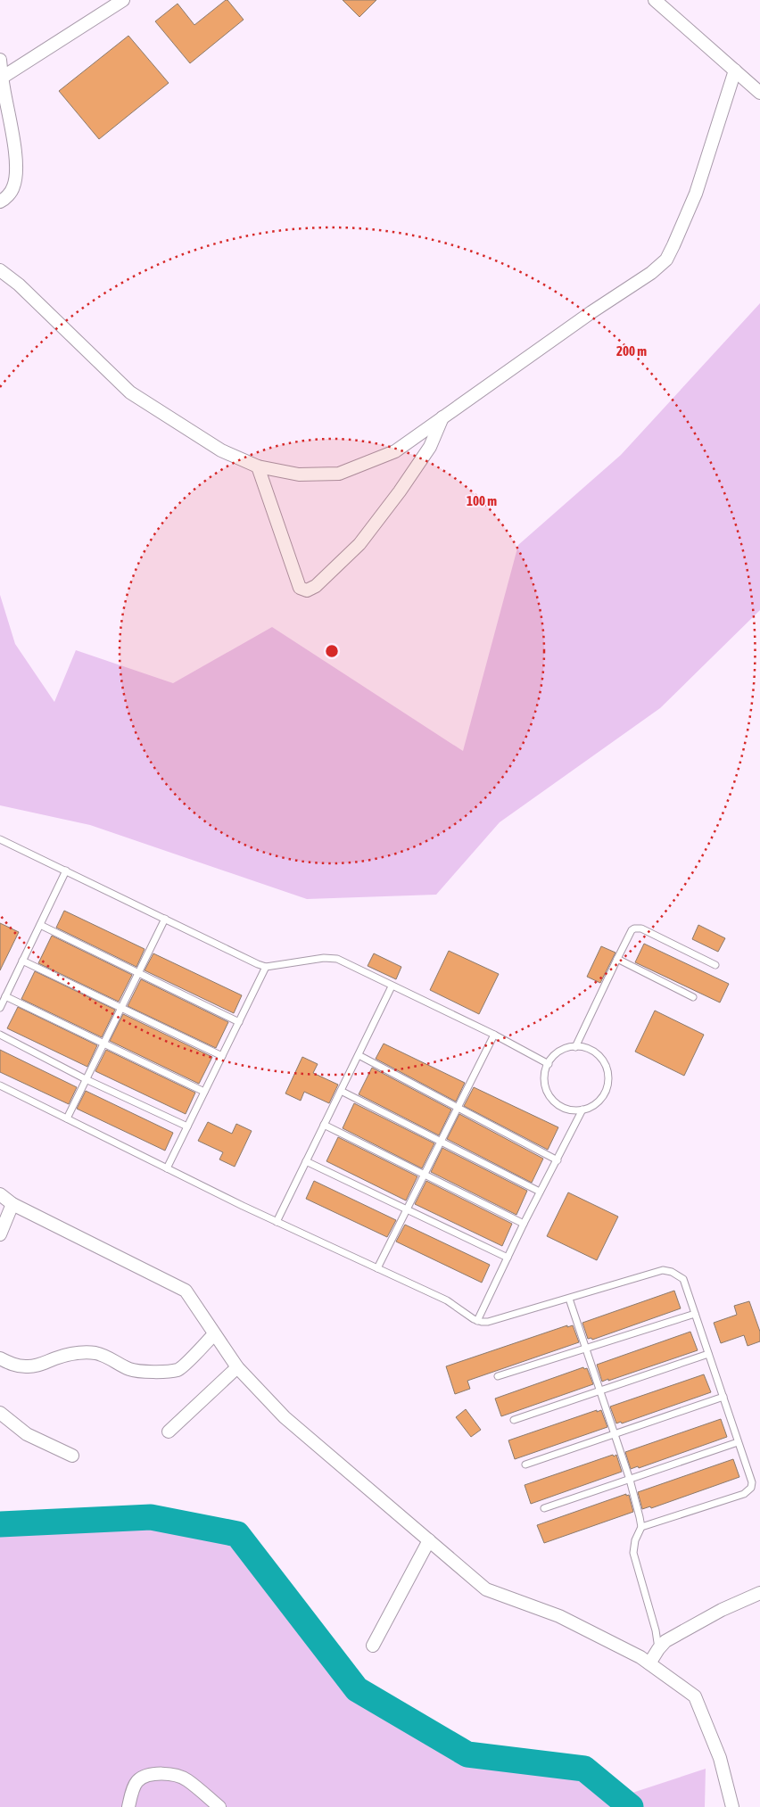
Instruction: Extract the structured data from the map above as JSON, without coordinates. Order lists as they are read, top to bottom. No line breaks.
{"rings":["200 m","100 m"]}
